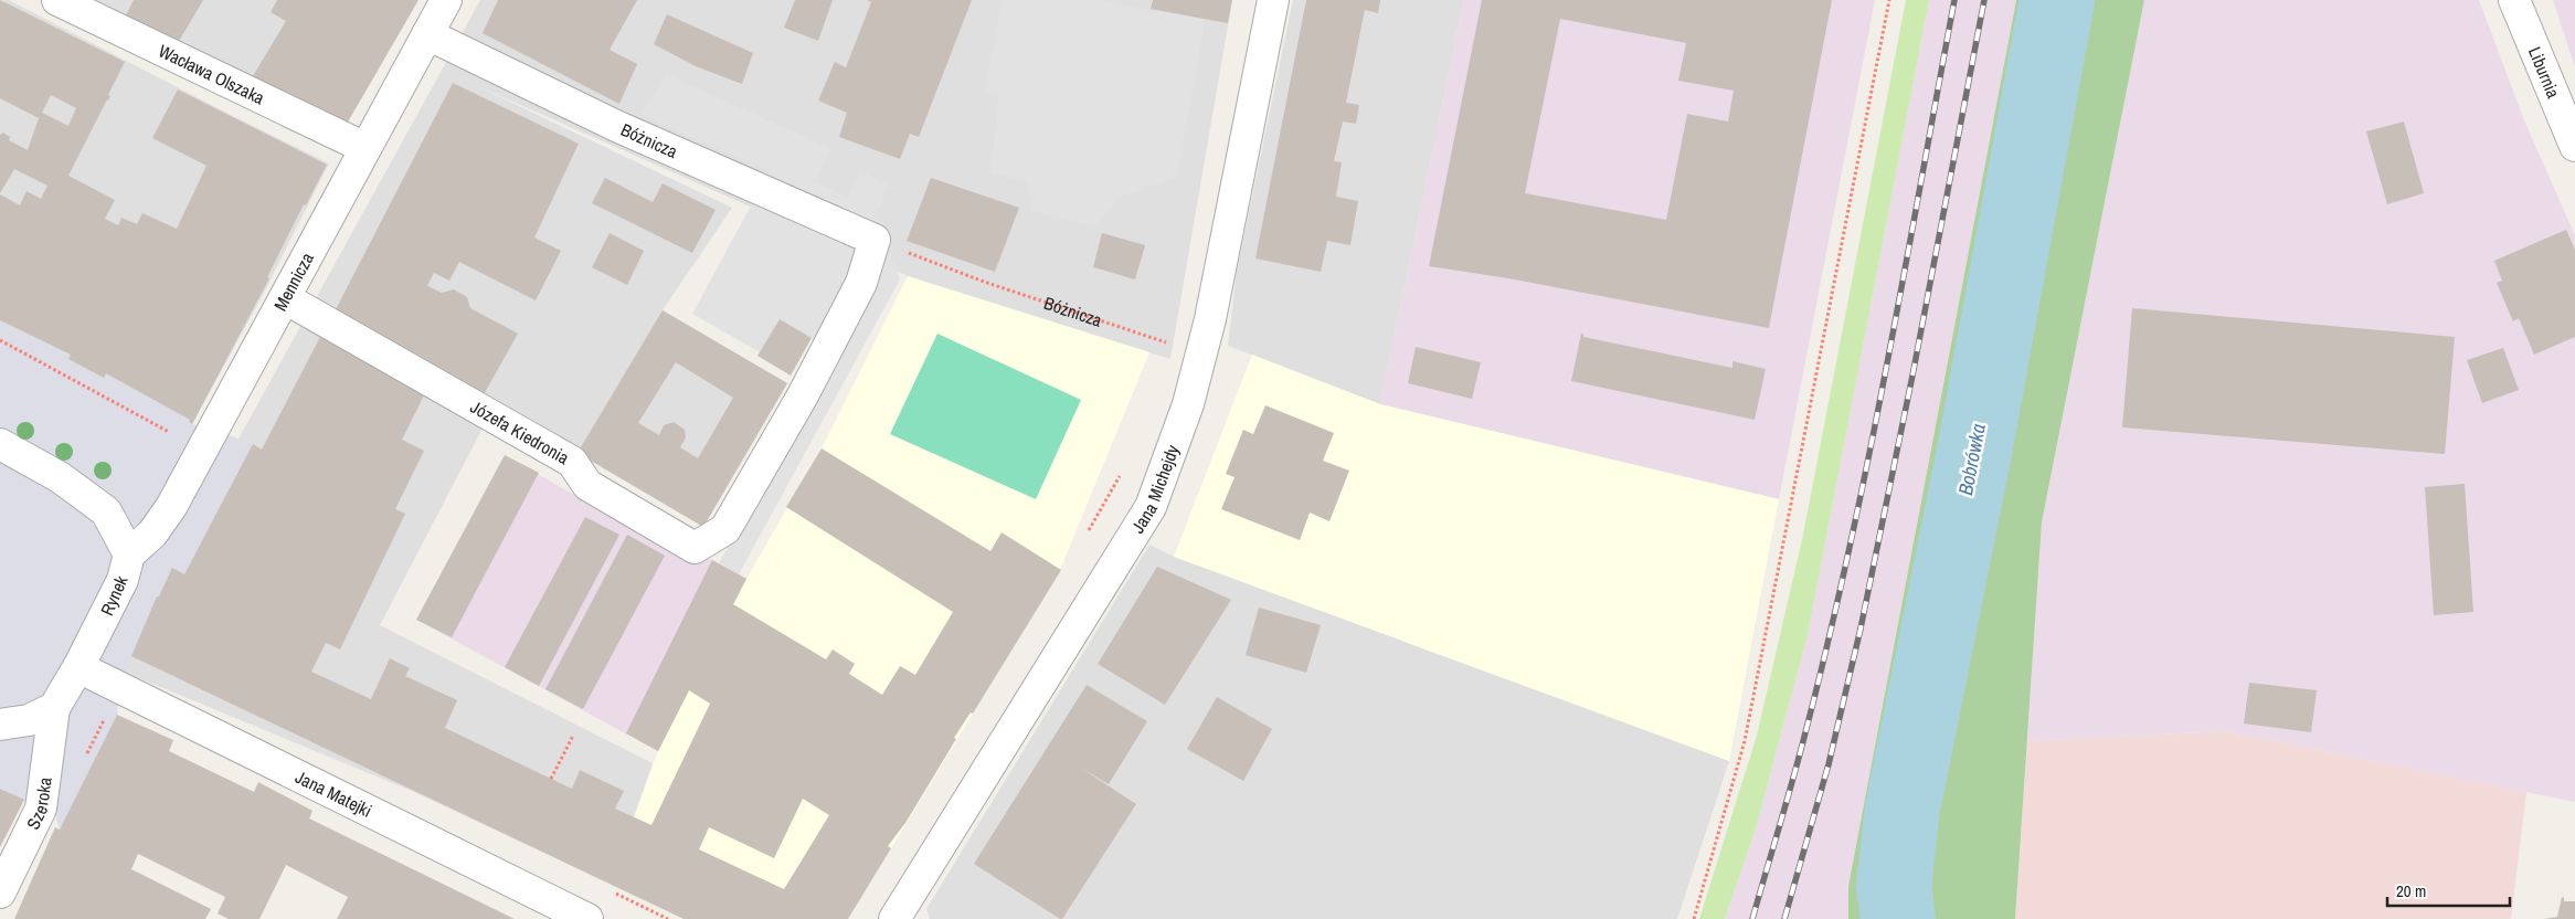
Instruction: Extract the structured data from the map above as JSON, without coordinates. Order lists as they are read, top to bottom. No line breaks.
{"streets":{"street":["Liburnia","Wacława Olszaka","Bóżnicza","Mennicza","Józefa Kiedronia","Jana Michejdy","Rynek","Jana Matejki","Szeroka"]},"crossings":[["Wacława Olszaka","Mennicza"],["Bóżnicza","Mennicza"],["Bóżnicza","Józefa Kiedronia"],["Mennicza","Józefa Kiedronia"],["Mennicza","Rynek"],["Rynek","Jana Matejki"],["Rynek","Szeroka"]],"water":["Bobrówka"],"scale_bar":"20 m"}
